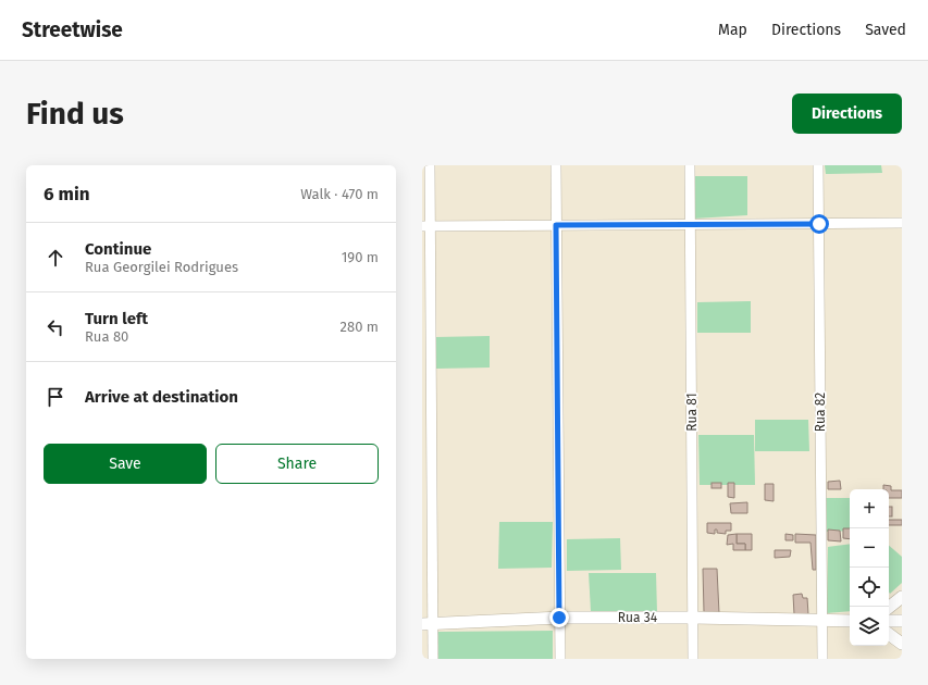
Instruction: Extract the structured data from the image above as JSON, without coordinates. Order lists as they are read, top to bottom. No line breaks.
{"streets":{"street":["Rua 81","Rua 82","Rua 34"]},"crossings":[["Rua 81","Rua 34"],["Rua 82","Rua 34"]],"page":{"header":"Streetwise","nav":["Map","Directions","Saved"],"buttons":["Directions",["Save","Share"]],"title":"Find us","heading":["6 min","Walk · 470 m"],"list":[["Continue","Rua Georgilei Rodrigues","190 m"],["Turn left","Rua 80","280 m"],"Arrive at destination"],"map_buttons":["+","−"]}}
